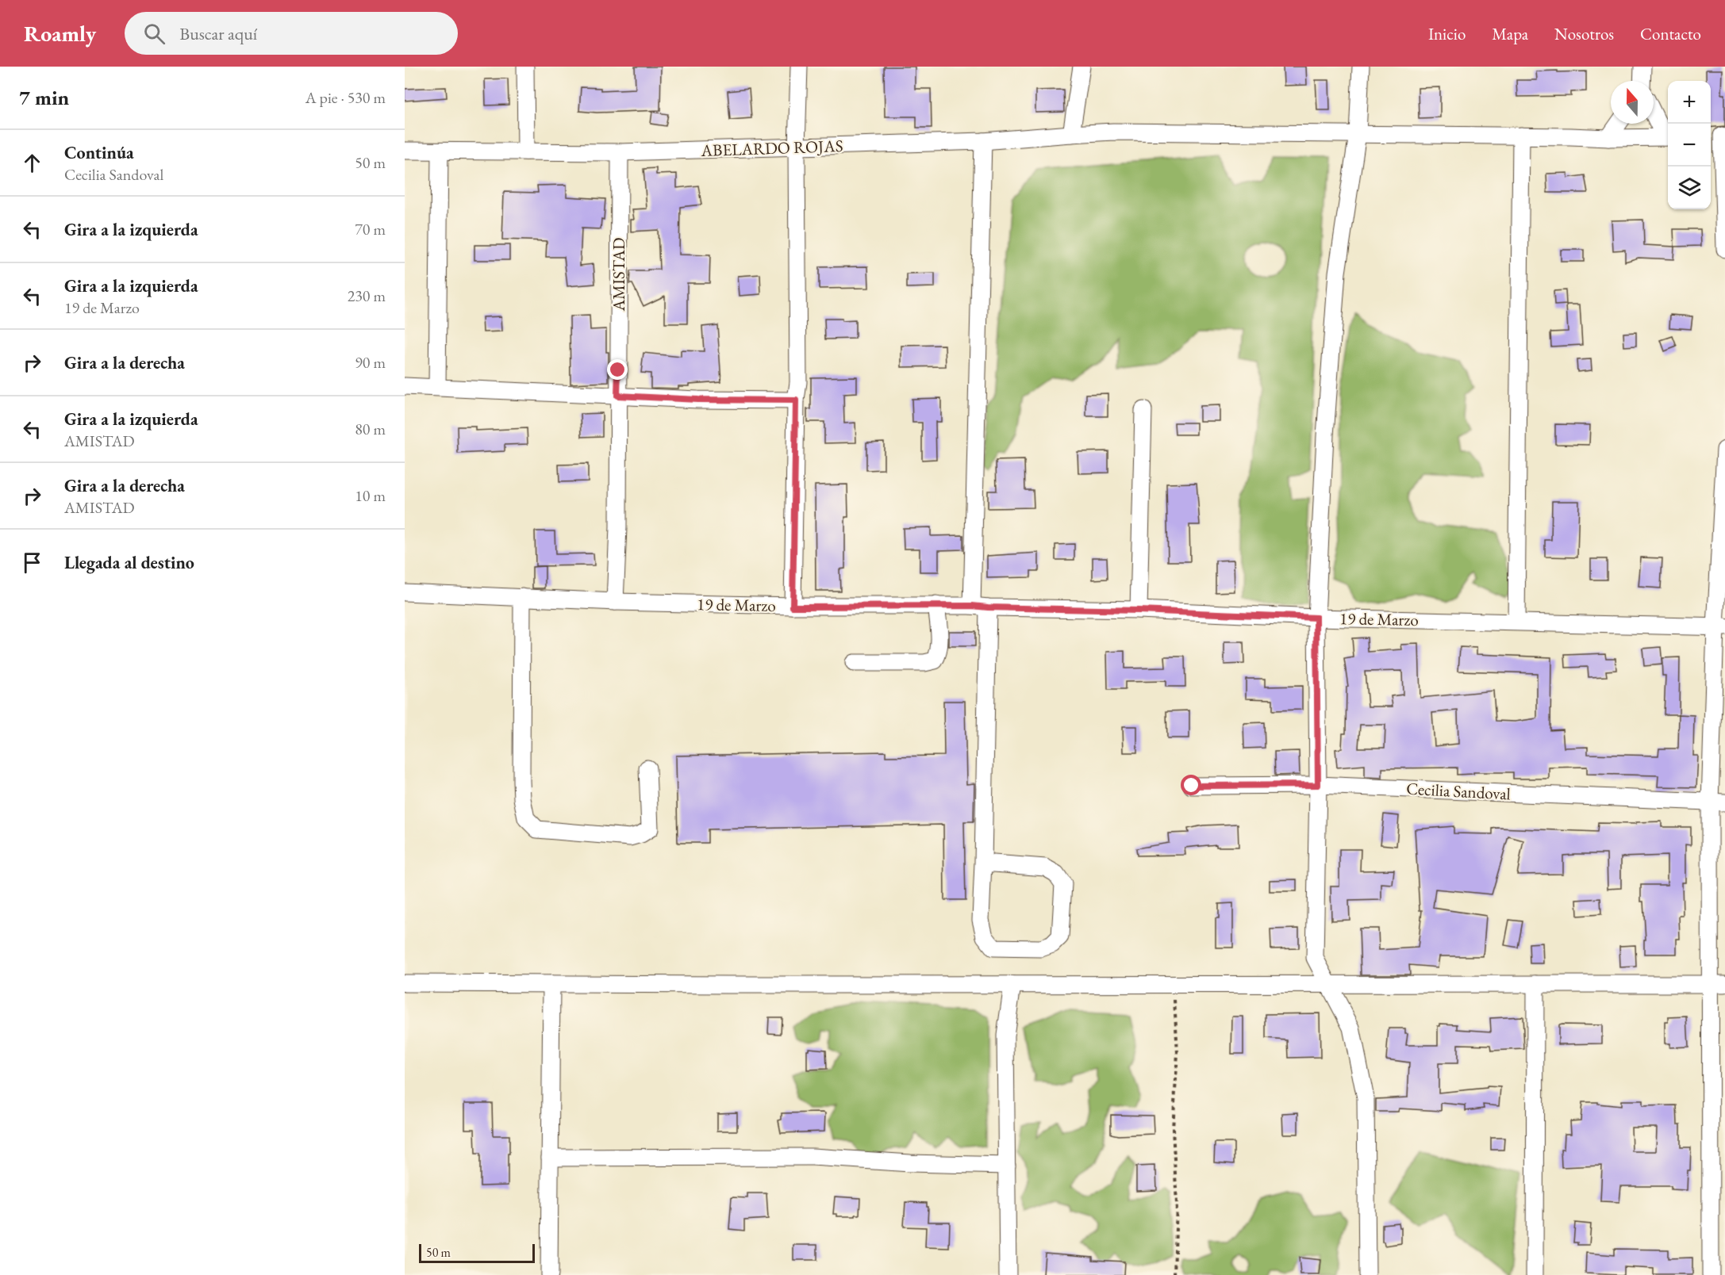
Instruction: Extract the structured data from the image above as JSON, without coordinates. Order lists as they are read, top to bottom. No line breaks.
{"streets":{"street":["ABELARDO ROJAS","AMISTAD","19 de Marzo","Cecilia Sandoval"]},"crossings":[["ABELARDO ROJAS","AMISTAD"],["AMISTAD","19 de Marzo"]],"scale_bar":"50 m","north":"top","page":{"header":"Roamly","search":"Buscar aquí","nav":["Inicio","Mapa","Nosotros","Contacto"],"heading":["7 min","A pie · 530 m"],"map_buttons":["+","−"],"list":[["Continúa","Cecilia Sandoval","50 m"],["Gira a la izquierda","70 m"],["Gira a la izquierda","19 de Marzo","230 m"],["Gira a la derecha","90 m"],["Gira a la izquierda","AMISTAD","80 m"],["Gira a la derecha","AMISTAD","10 m"],"Llegada al destino"],"scale":"50 m"}}
